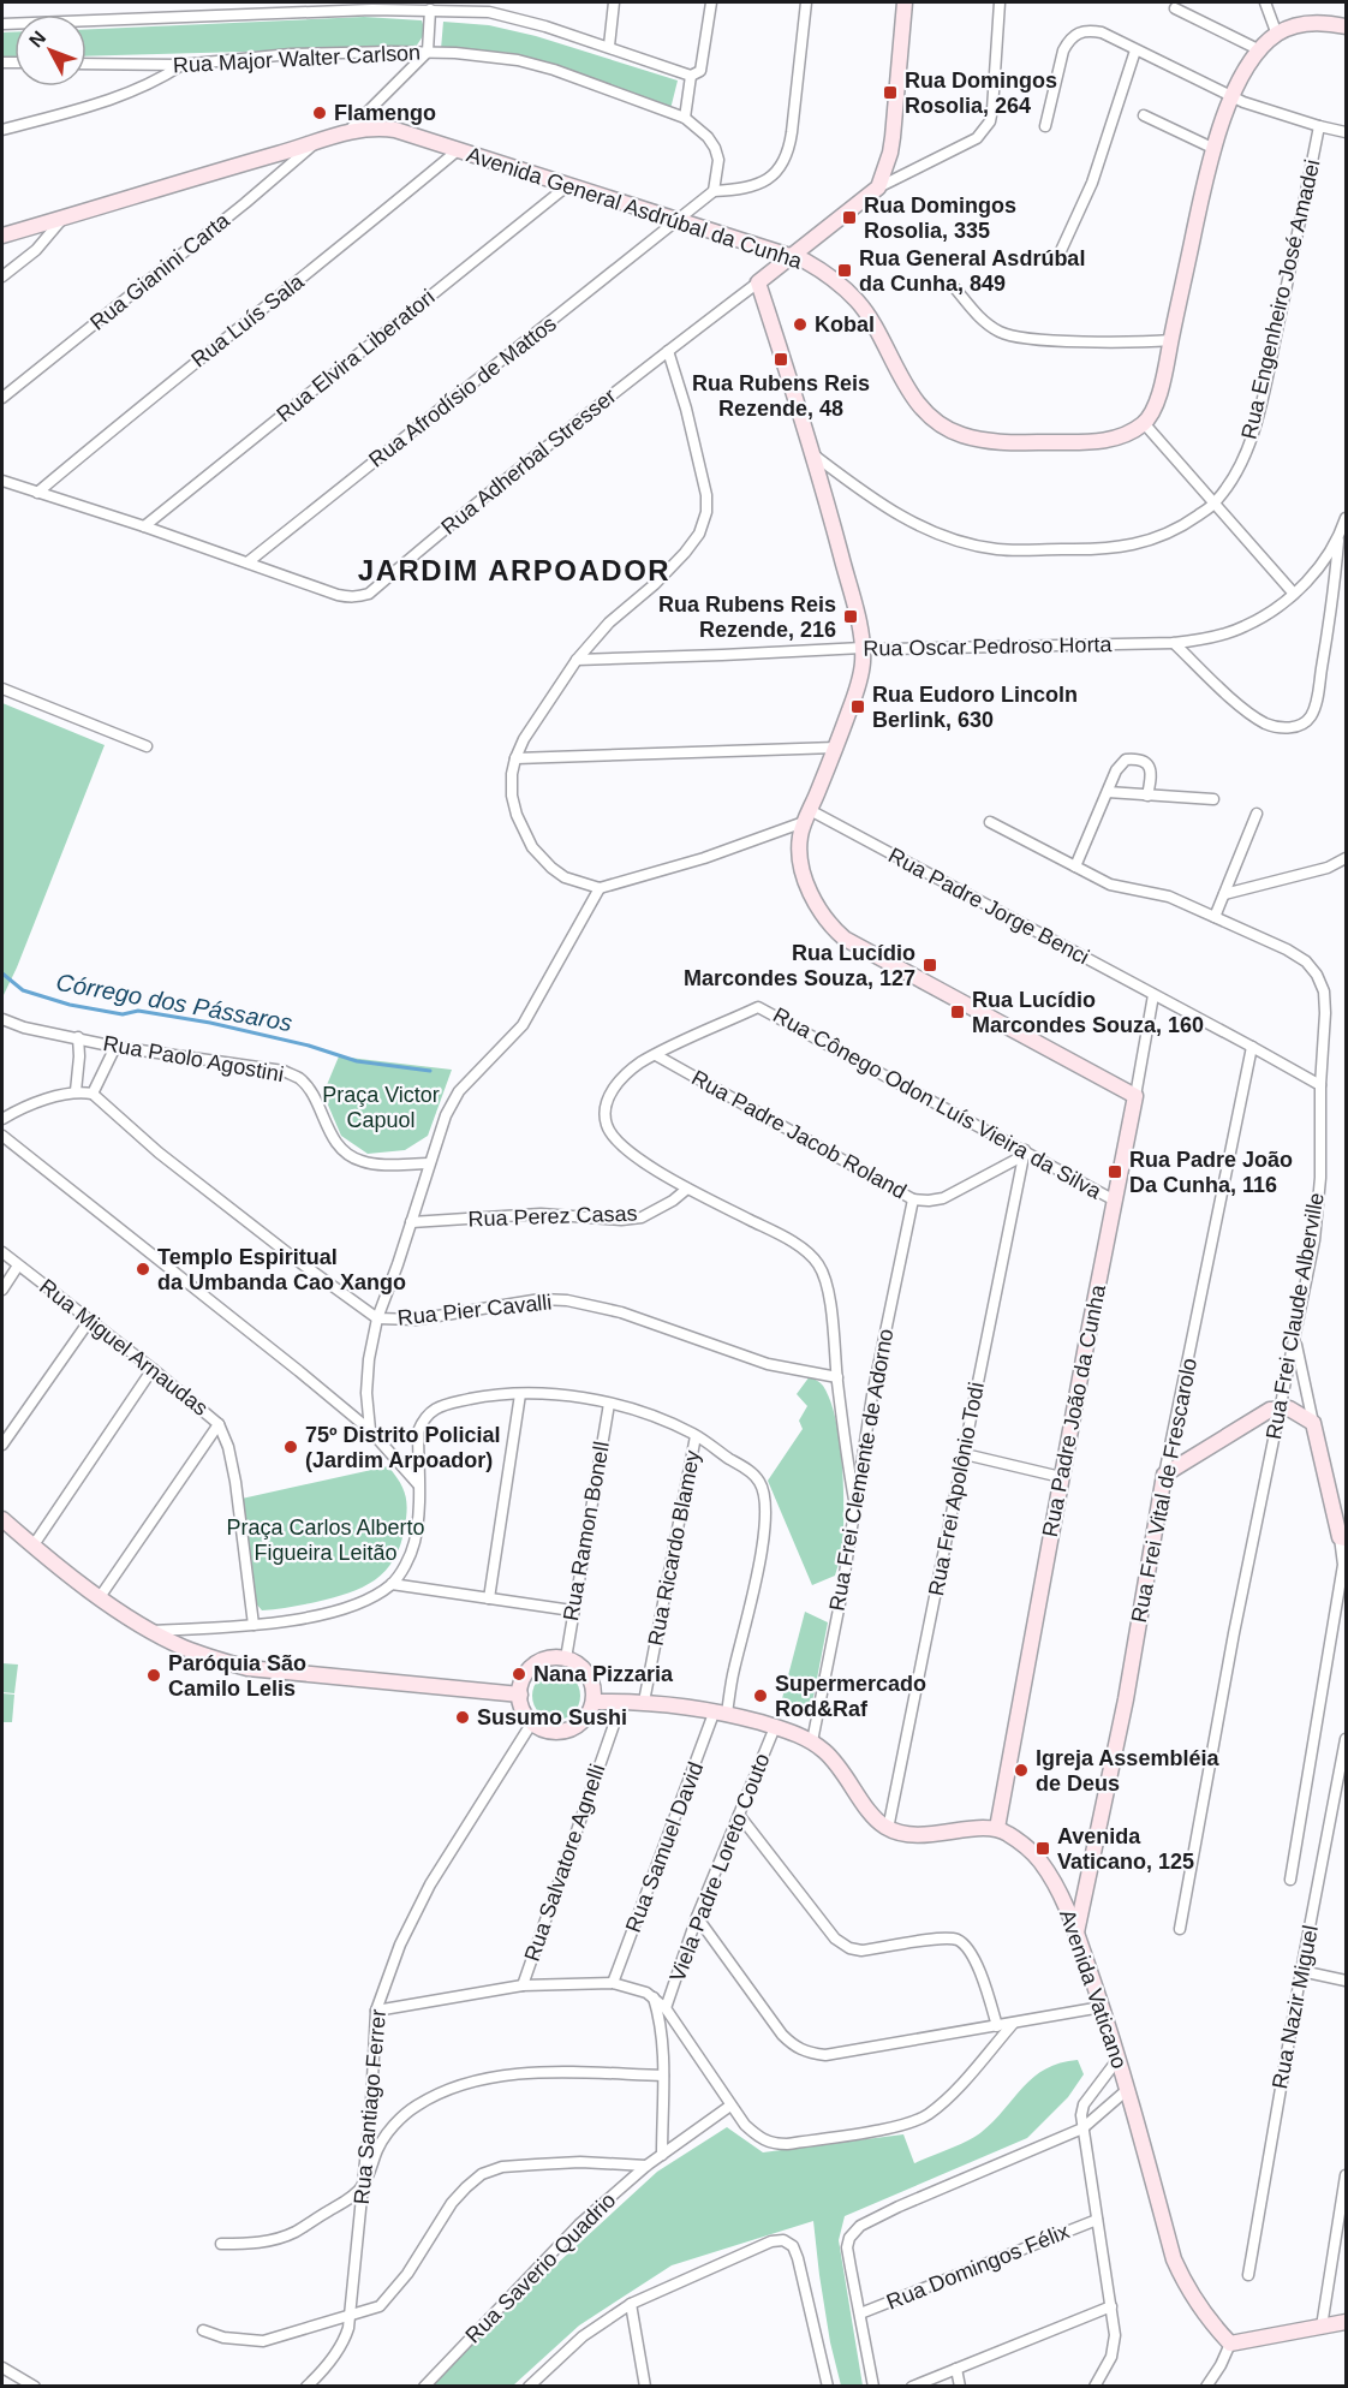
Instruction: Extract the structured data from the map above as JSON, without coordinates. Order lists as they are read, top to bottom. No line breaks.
{"streets":{"street":["Rua Major Walter Carlson","Avenida General Asdrúbal da Cunha","Rua Gianini Carta","Rua Engenheiro José Amadei","Rua Luís Sala","Rua Elvira Liberatori","Rua Afrodísio de Mattos","Rua Adherbal Stresser","Rua Oscar Pedroso Horta","Rua Padre Jorge Benci","Rua Paolo Agostini","Rua Cônego Odon Luís Vieira da Silva","Rua Padre Jacob Roland","Rua Perez Casas","Rua Pier Cavalli","Rua Frei Claude Alberville","Rua Miguel Arnaudas","Rua Padre João da Cunha","Rua Frei Clemente de Adorno","Rua Frei Apolônio Todi","Rua Frei Vital de Frescarolo","Rua Ramon Bonell","Rua Ricardo Blamey","Rua Samuel David","Rua Salvatore Agnelli","Viela Padre Loreto Couto","Avenida Vaticano","Rua Nazir Miguel","Rua Santiago Ferrer","Rua Domingos Félix","Rua Saverio Quadrio"]},"crossings":[["Avenida General Asdrúbal da Cunha","Rua Gianini Carta"],["Avenida General Asdrúbal da Cunha","Rua Luís Sala"],["Avenida General Asdrúbal da Cunha","Rua Elvira Liberatori"],["Avenida General Asdrúbal da Cunha","Rua Afrodísio de Mattos"],["Avenida General Asdrúbal da Cunha","Rua Adherbal Stresser"],["Rua Luís Sala","Rua Adherbal Stresser"],["Rua Elvira Liberatori","Rua Adherbal Stresser"],["Rua Afrodísio de Mattos","Rua Adherbal Stresser"],["Rua Padre Jorge Benci","Rua Frei Claude Alberville"],["Rua Padre Jorge Benci","Rua Padre João da Cunha"],["Rua Padre Jorge Benci","Rua Frei Vital de Frescarolo"],["Rua Cônego Odon Luís Vieira da Silva","Rua Padre Jacob Roland"],["Rua Cônego Odon Luís Vieira da Silva","Rua Padre João da Cunha"],["Rua Cônego Odon Luís Vieira da Silva","Rua Frei Apolônio Todi"],["Rua Padre Jacob Roland","Rua Frei Clemente de Adorno"],["Rua Padre Jacob Roland","Rua Frei Apolônio Todi"],["Rua Padre João da Cunha","Avenida Vaticano"],["Rua Frei Vital de Frescarolo","Avenida Vaticano"],["Rua Ramon Bonell","Rua Samuel David"],["Rua Ramon Bonell","Rua Santiago Ferrer"],["Rua Ricardo Blamey","Rua Samuel David"]],"districts":["JARDIM ARPOADOR"],"water":["Córrego dos Pássaros"],"parks":["Praça Victor Capuol","Praça Carlos Alberto Figueira Leitão"],"places":{"transit":["Rua Domingos Rosolia, 264","Rua Domingos Rosolia, 335","Rua General Asdrúbal da Cunha, 849","Rua Rubens Reis Rezende, 48","Rua Rubens Reis Rezende, 216","Rua Eudoro Lincoln Berlink, 630","Rua Lucídio Marcondes Souza, 127","Rua Lucídio Marcondes Souza, 160","Rua Padre João Da Cunha, 116","Avenida Vaticano, 125"],"other":["Flamengo","Kobal","Templo Espiritual da Umbanda Cao Xango","75º Distrito Policial (Jardim Arpoador)","Nana Pizzaria","Paróquia São Camilo Lelis","Supermercado Rod&Raf","Susumo Sushi","Igreja Assembléia de Deus"]},"north":"top left"}
